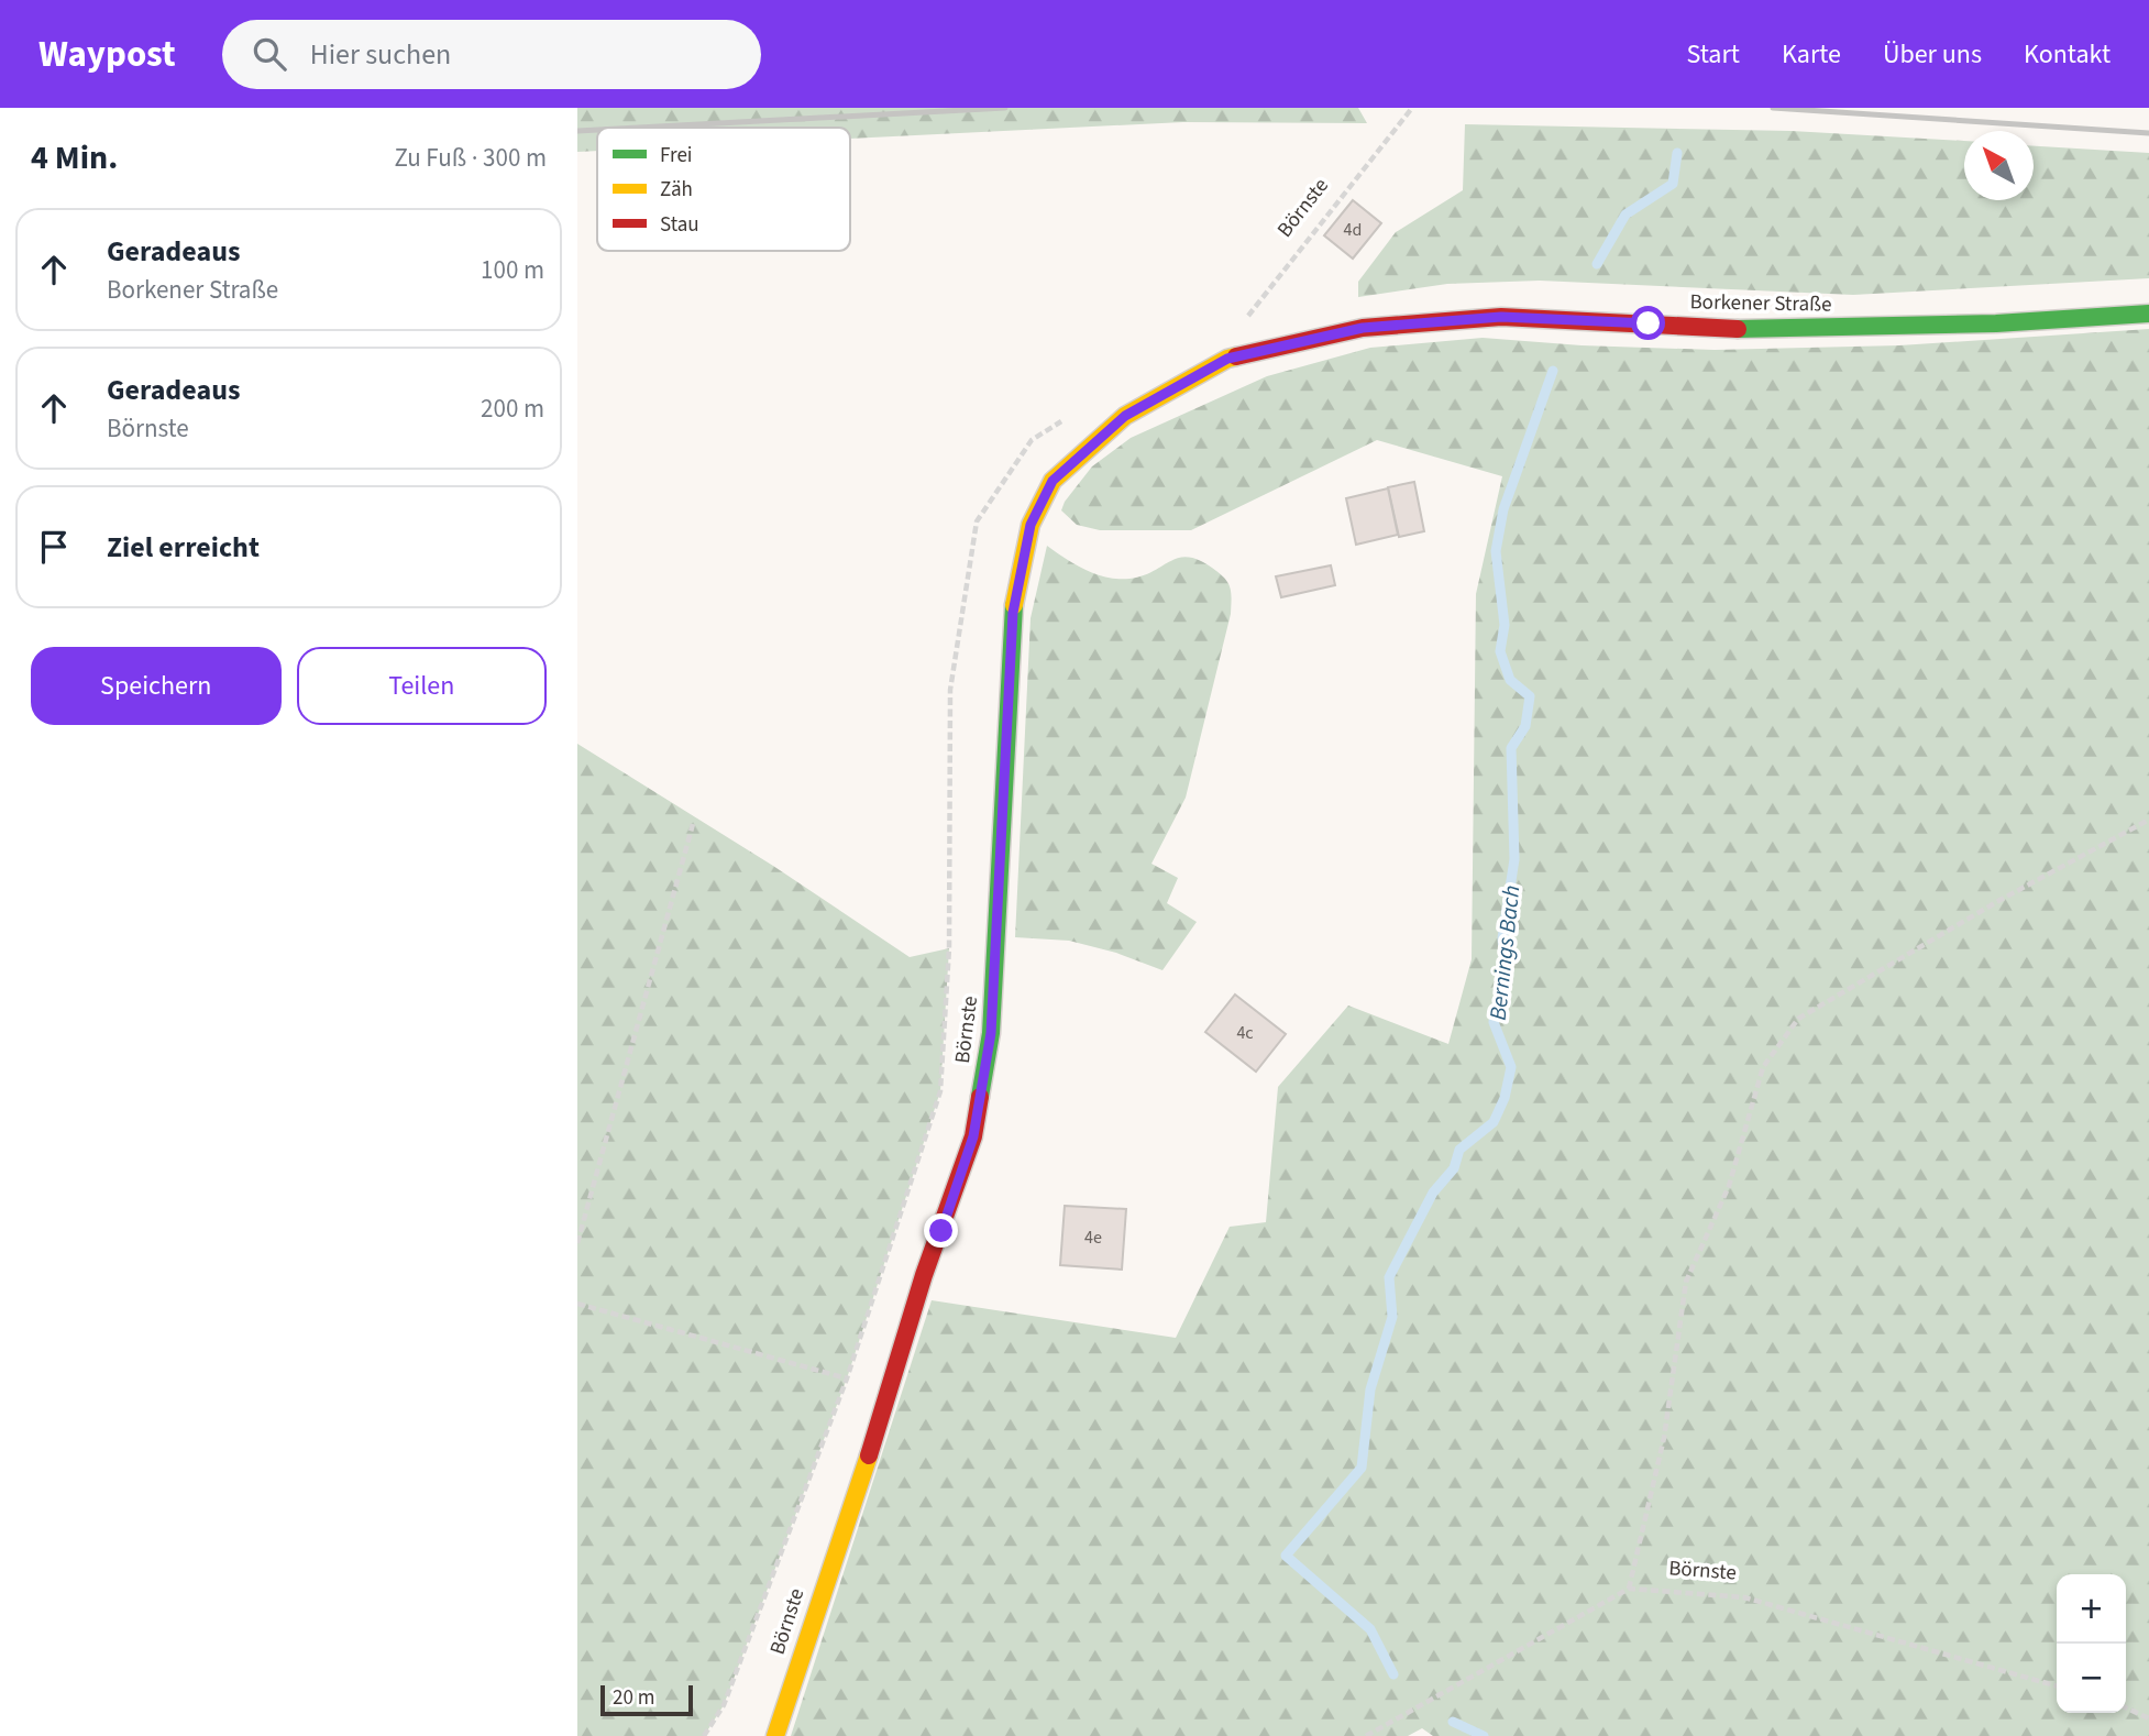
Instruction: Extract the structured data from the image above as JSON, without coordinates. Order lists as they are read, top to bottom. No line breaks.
{"streets":{"street":["Börnste","Borkener Straße"]},"crossings":[["Börnste","Borkener Straße"]],"water":["Bernings Bach"],"house_numbers":["4d","4c","4e"],"legend":["Frei","Zäh","Stau"],"scale_bar":"20 m","north":"top left","page":{"header":"Waypost","search":"Hier suchen","nav":["Start","Karte","Über uns","Kontakt"],"heading":["4 Min.","Zu Fuß · 300 m"],"list":[["Geradeaus","Borkener Straße","100 m"],["Geradeaus","Börnste","200 m"],"Ziel erreicht"],"buttons":["Speichern","Teilen"],"map_buttons":["+","−"],"scale":"20 m"}}
